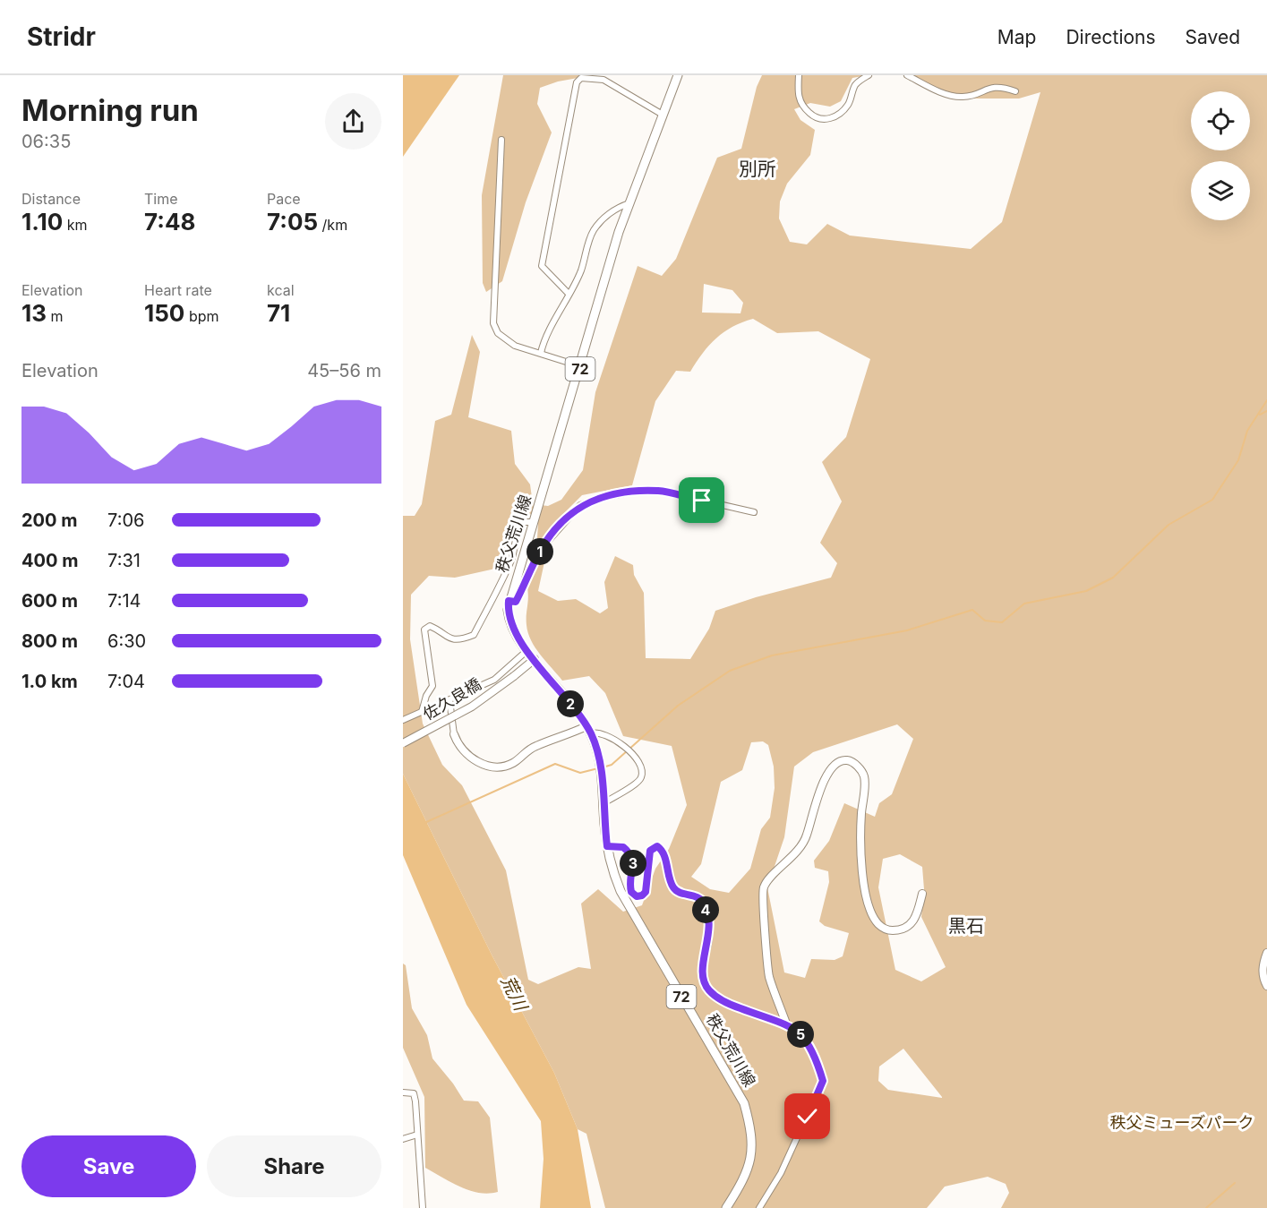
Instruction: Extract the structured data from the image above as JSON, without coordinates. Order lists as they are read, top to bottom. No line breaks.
{"streets":{"main road":["72","秩父荒川線"],"street":["佐久良橋"]},"crossings":[["秩父荒川線","佐久良橋"]],"districts":["別所","黒石"],"water":["荒川"],"parks":["秩父ミューズパーク"],"page":{"header":"Stridr","nav":["Map","Directions","Saved"],"heading":["Morning run","06:35"],"stats":[["Distance","1.10 km"],["Time","7:48"],["Pace","7:05 /km"],["Elevation","13 m"],["Heart rate","150 bpm"],["kcal","71"]],"chart":["Elevation","45–56 m"],"list":[{"name":"200 m","note":"7:06"},{"name":"400 m","note":"7:31"},{"name":"600 m","note":"7:14"},{"name":"800 m","note":"6:30"},{"name":"1.0 km","note":"7:04"}],"pins":["1","2","3","4","5"],"buttons":["Save","Share"]}}
